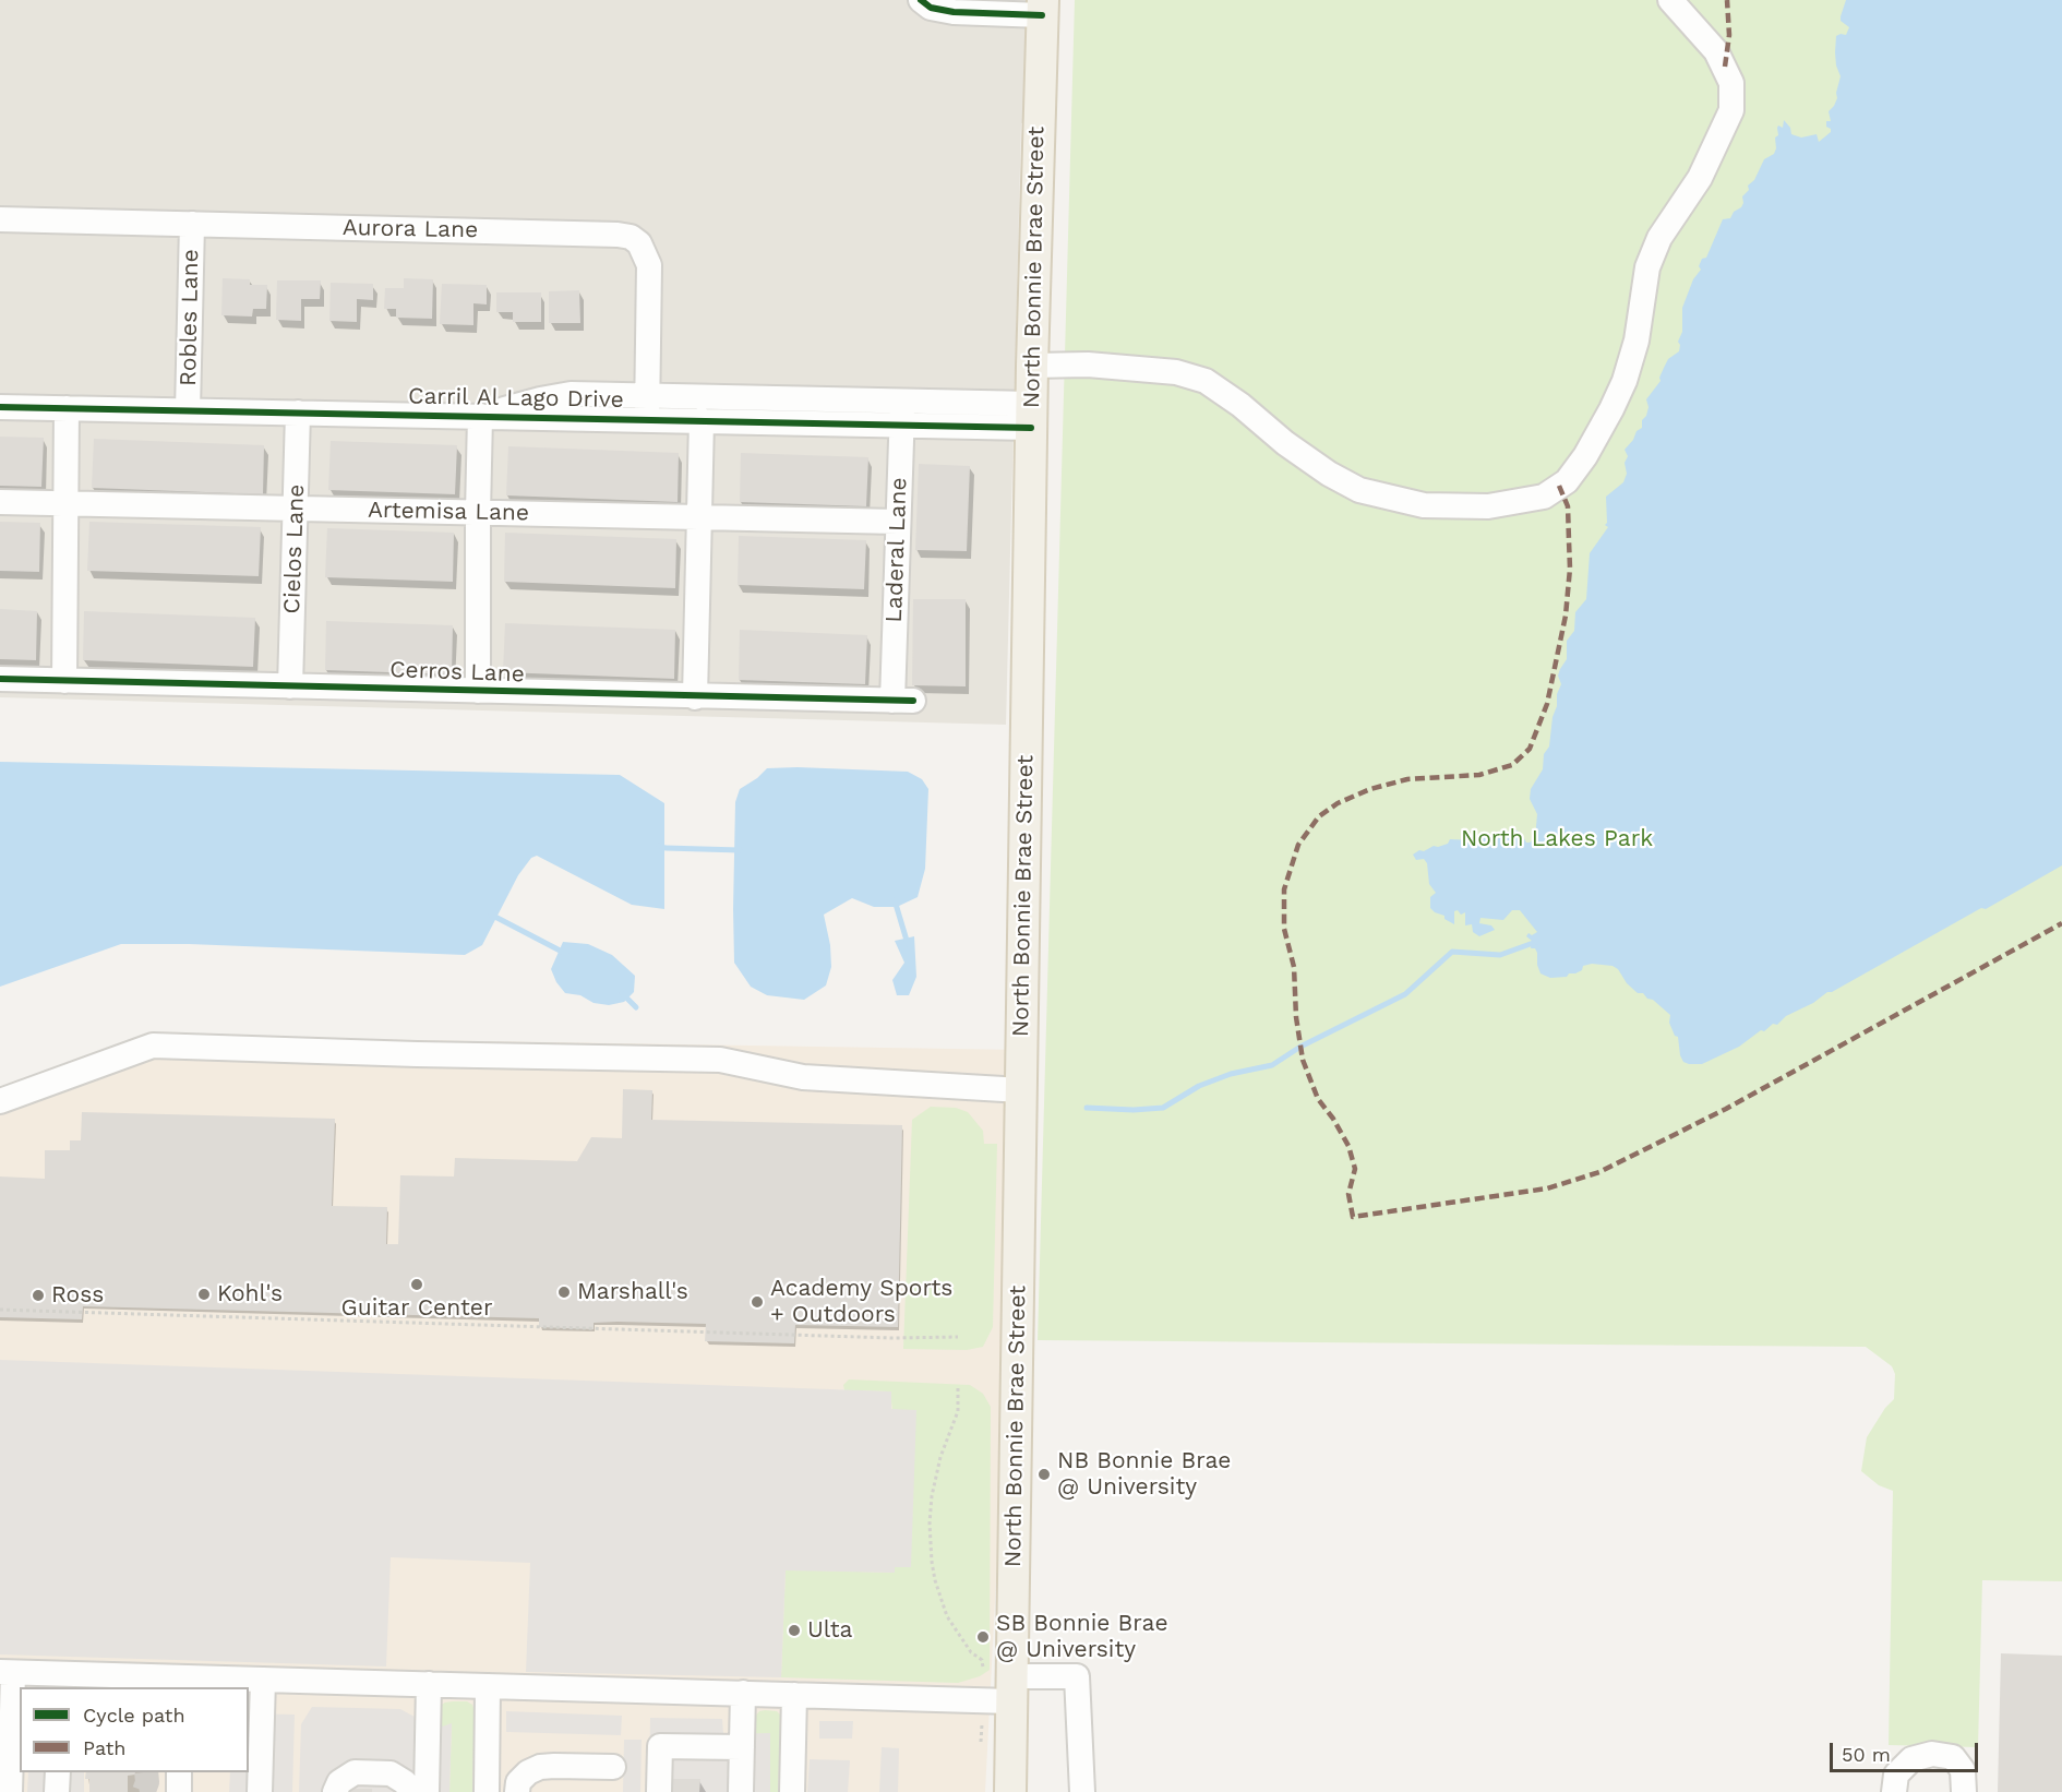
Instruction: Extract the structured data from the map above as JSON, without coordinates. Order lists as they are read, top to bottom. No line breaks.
{"streets":{"main road":["North Bonnie Brae Street"],"street":["Aurora Lane","Robles Lane","Carril Al Lago Drive","Artemisa Lane","Cielos Lane","Laderal Lane","Cerros Lane"]},"crossings":[["Aurora Lane","Robles Lane"],["Aurora Lane","Carril Al Lago Drive"],["North Bonnie Brae Street","Carril Al Lago Drive"],["Robles Lane","Carril Al Lago Drive"],["Carril Al Lago Drive","Cielos Lane"],["Carril Al Lago Drive","Laderal Lane"],["Artemisa Lane","Cielos Lane"],["Artemisa Lane","Laderal Lane"],["Cielos Lane","Cerros Lane"],["Laderal Lane","Cerros Lane"]],"parks":["North Lakes Park"],"places":["Guitar Center","Marshall's","Kohl's","Ross","Academy Sports + Outdoors","NB Bonnie Brae @ University","Ulta","SB Bonnie Brae @ University"],"legend":["Cycle path","Path"],"scale_bar":"50 m"}
